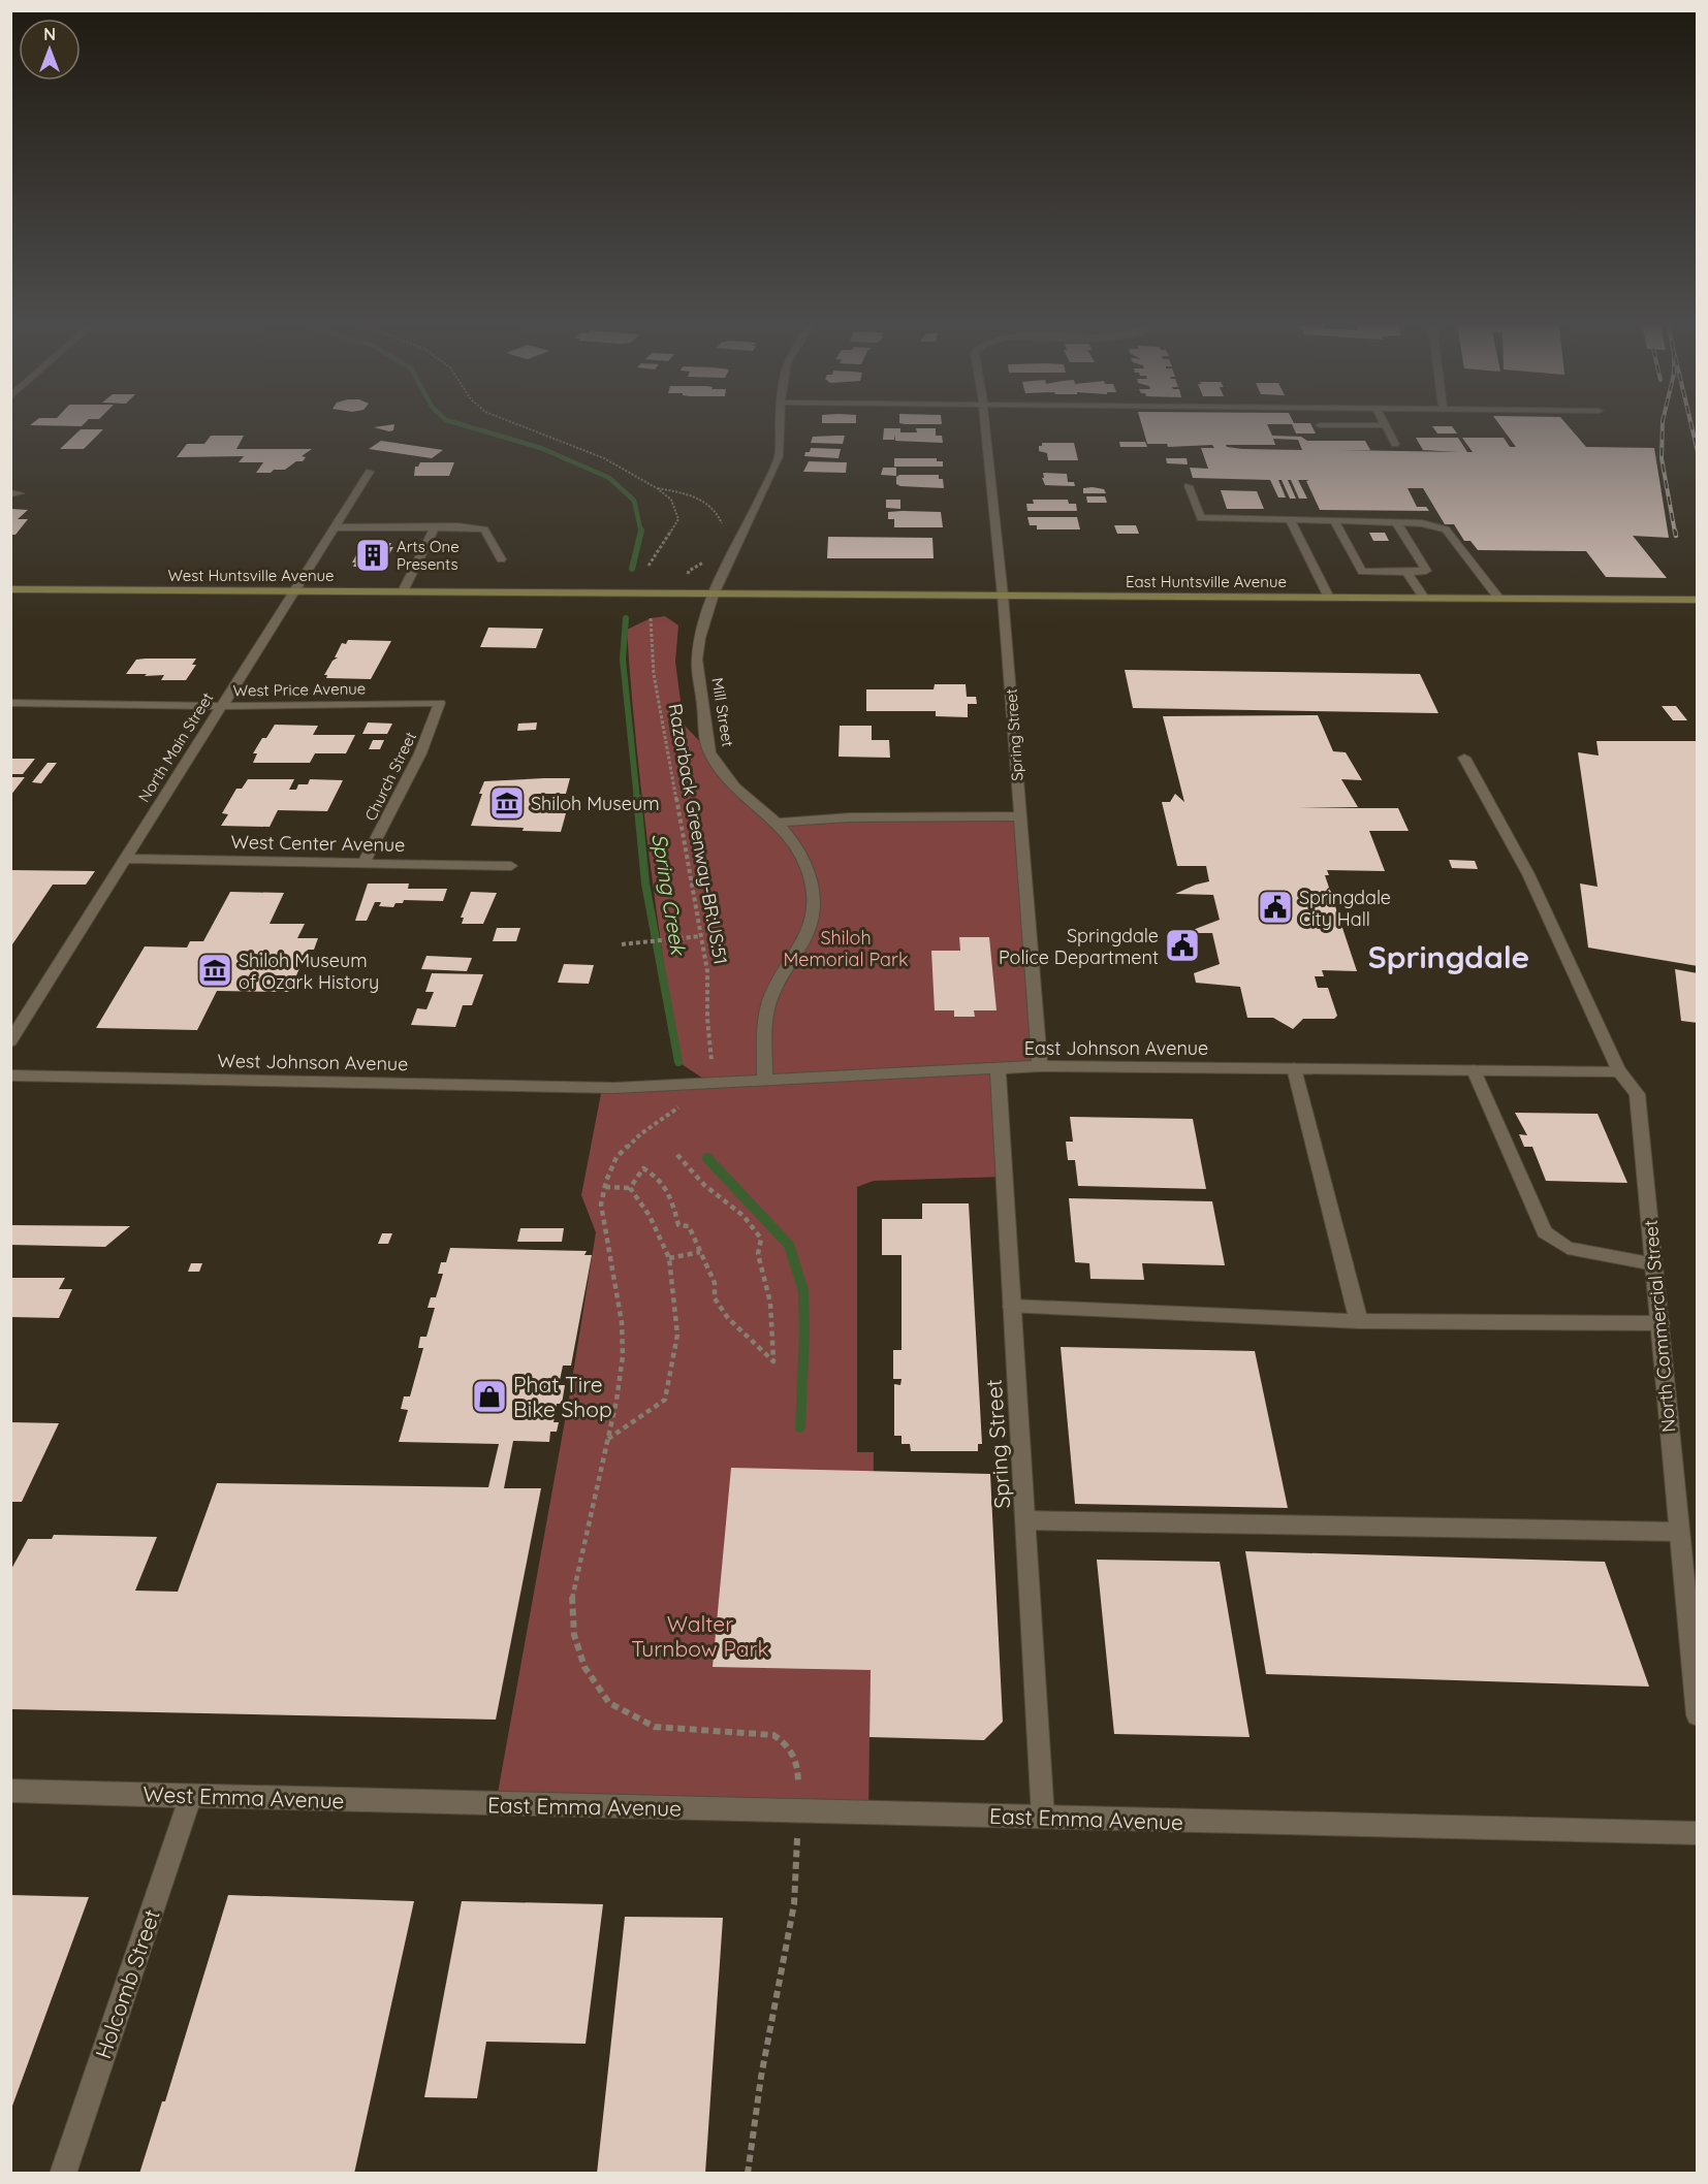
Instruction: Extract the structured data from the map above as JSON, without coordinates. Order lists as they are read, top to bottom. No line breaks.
{"streets":{"main road":["West Huntsville Avenue","East Huntsville Avenue"],"street":["West Price Avenue","Mill Street","Spring Street","North Main Street","Church Street","West Center Avenue","East Johnson Avenue","West Johnson Avenue","North Commercial Street","West Emma Avenue","East Emma Avenue","Holcomb Street"],"path":["Razorback Greenway-BR:US:51"]},"crossings":[["West Huntsville Avenue","East Huntsville Avenue"],["West Huntsville Avenue","Mill Street"],["West Huntsville Avenue","North Main Street"],["East Huntsville Avenue","Mill Street"],["East Huntsville Avenue","Spring Street"],["West Price Avenue","North Main Street"],["West Price Avenue","Church Street"],["Mill Street","East Johnson Avenue"],["Spring Street","East Johnson Avenue"],["Spring Street","East Emma Avenue"],["North Main Street","West Center Avenue"],["Church Street","West Center Avenue"],["East Johnson Avenue","West Johnson Avenue"],["East Johnson Avenue","North Commercial Street"],["West Emma Avenue","East Emma Avenue"],["West Emma Avenue","Holcomb Street"]],"districts":["Springdale"],"water":["Spring Creek"],"parks":["Shiloh Memorial Park","Walter Turnbow Park"],"places":{"building":["Arts One Presents"],"museum":["Shiloh Museum","Shiloh Museum of Ozark History"],"public building":["Springdale City Hall","Springdale Police Department"],"shop":["Phat Tire Bike Shop"]},"north":"top"}
